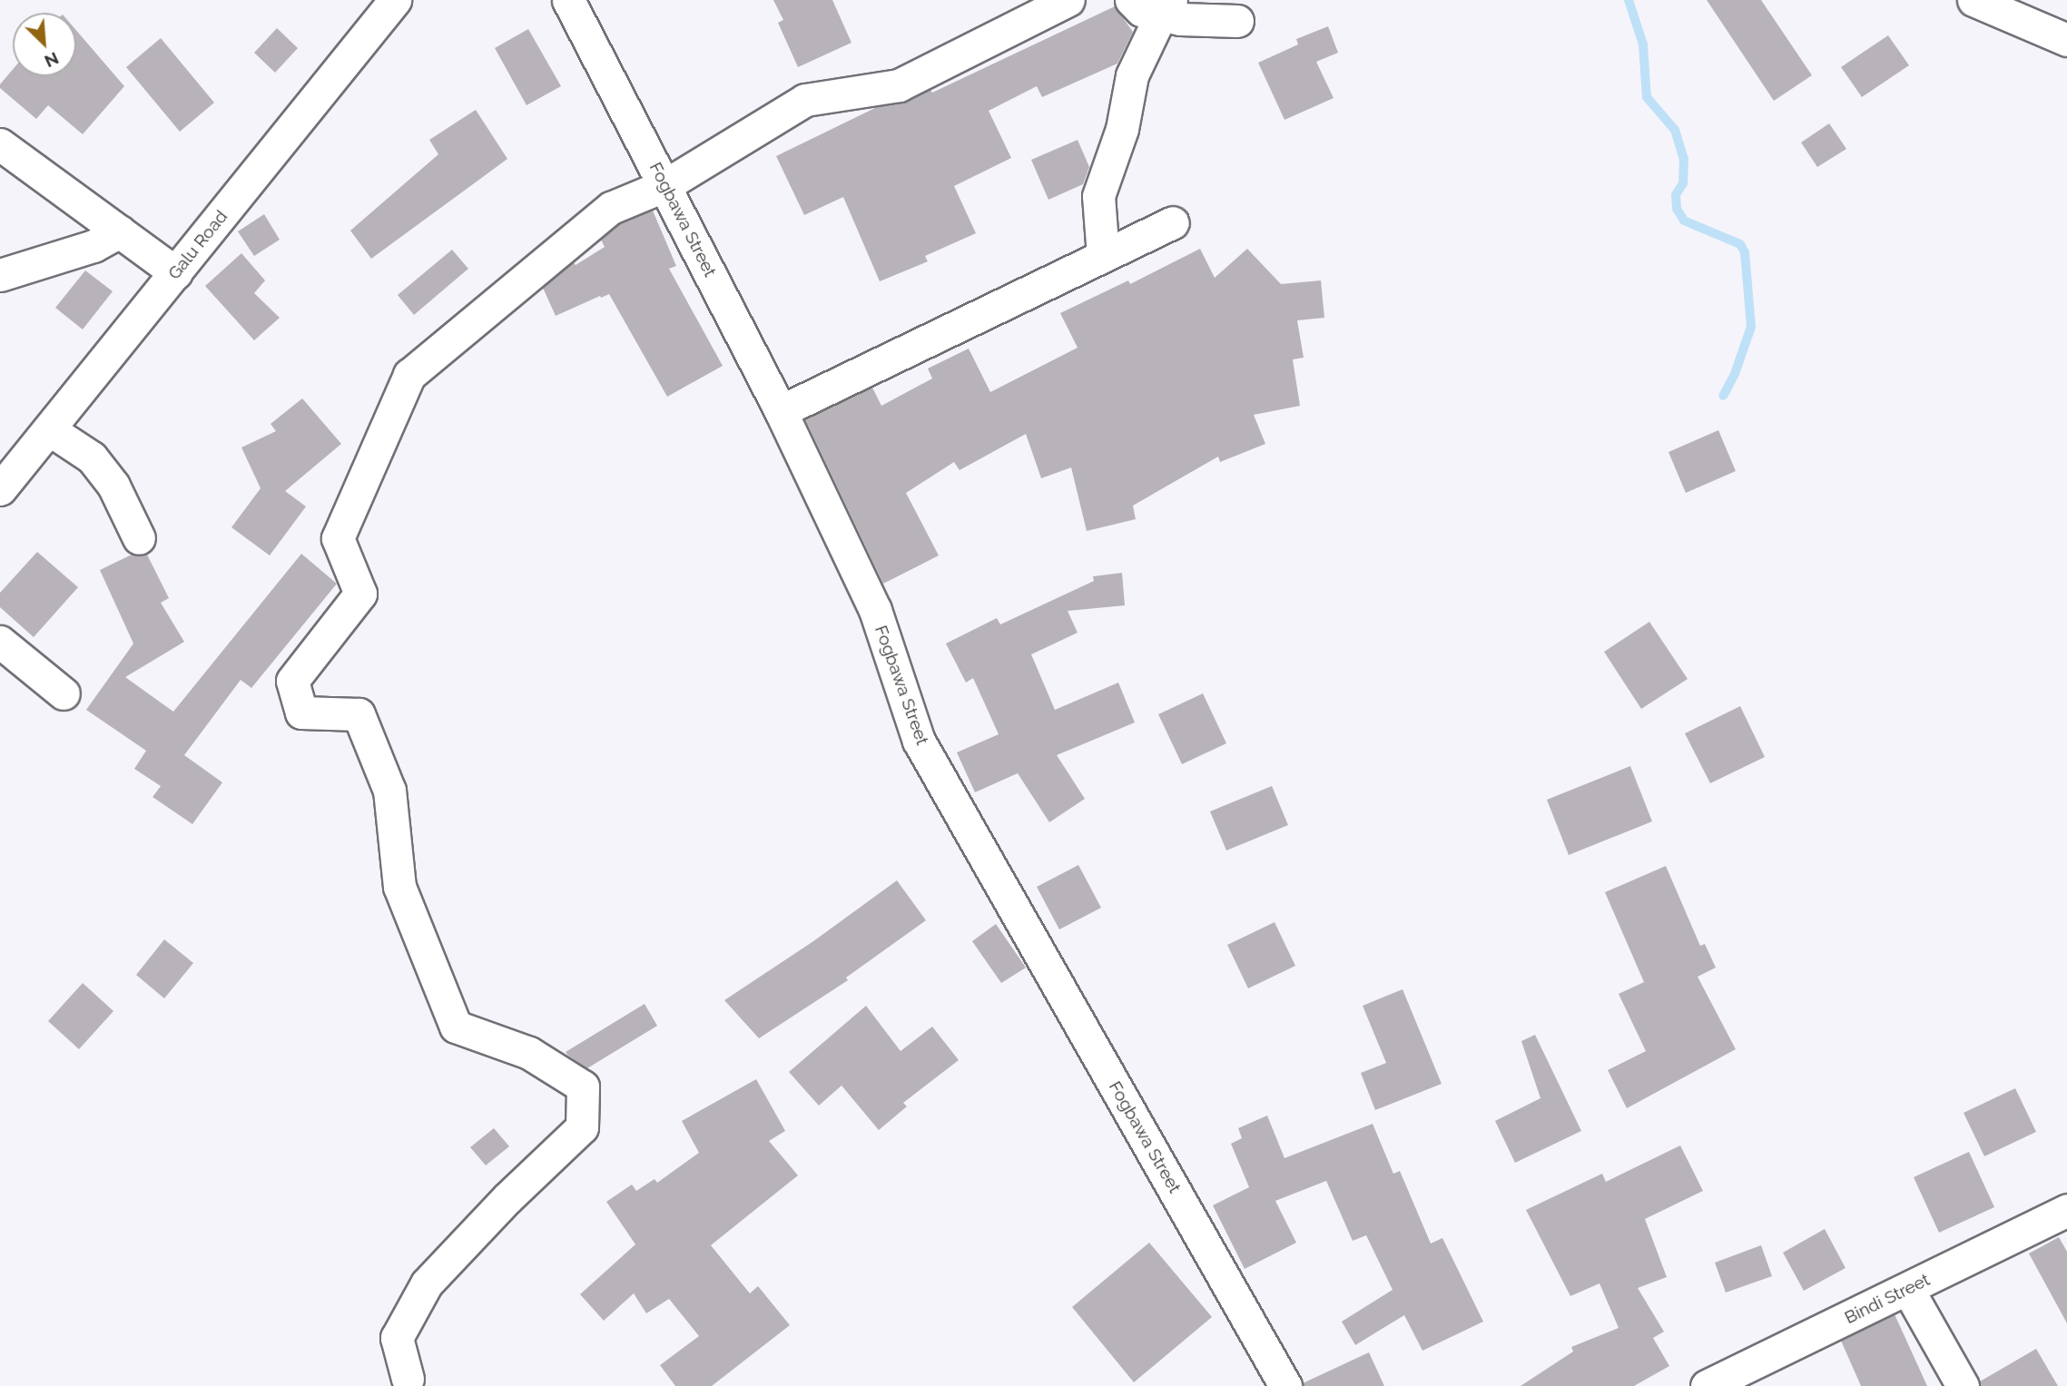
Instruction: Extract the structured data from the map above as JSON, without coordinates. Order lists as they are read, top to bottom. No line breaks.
{"streets":{"street":["Fogbawa Street","Galu Road","Bindi Street"]},"north":"bottom right"}
